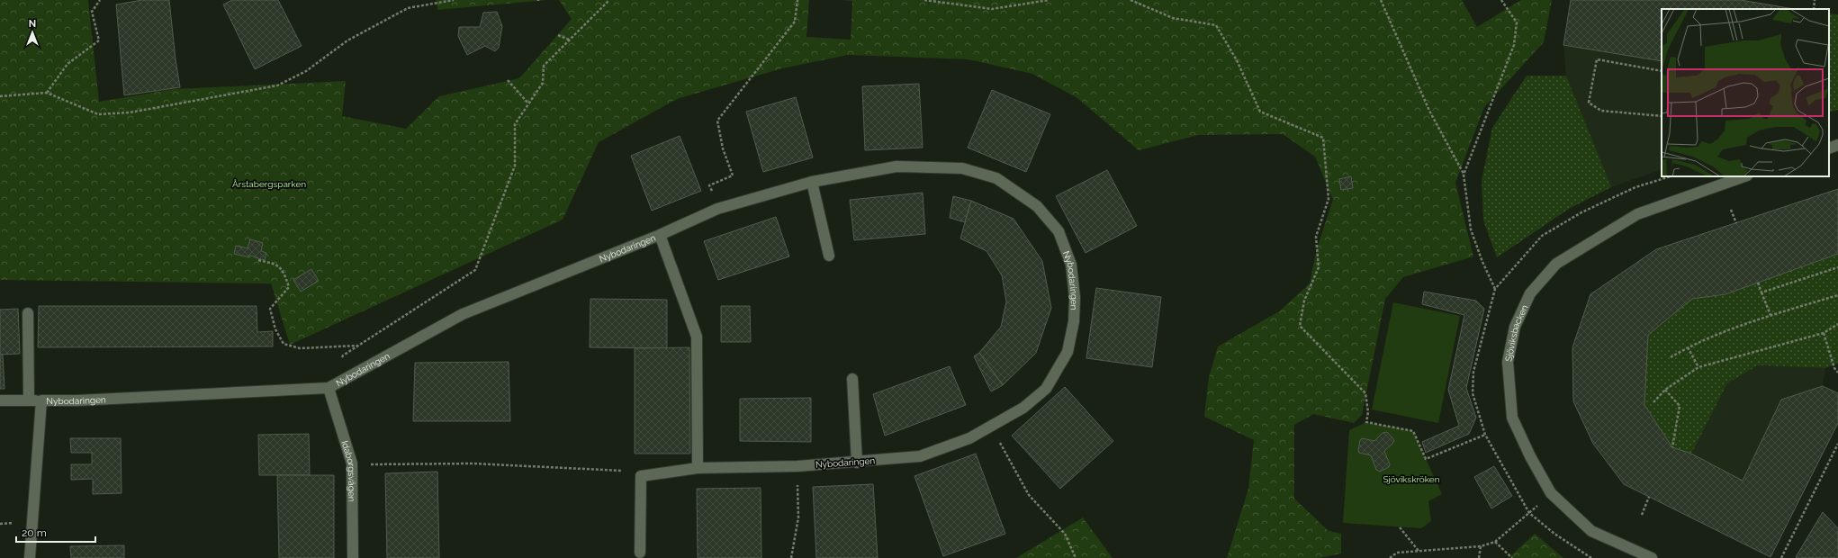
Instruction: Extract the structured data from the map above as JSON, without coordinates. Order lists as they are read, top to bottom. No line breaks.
{"streets":{"street":["Nybodaringen","Sjöviksbacken","Idaborgsvägen"]},"crossings":[["Nybodaringen","Idaborgsvägen"]],"parks":["Årstabergsparken","Sjövikskröken"],"scale_bar":"20 m","north":"top"}
